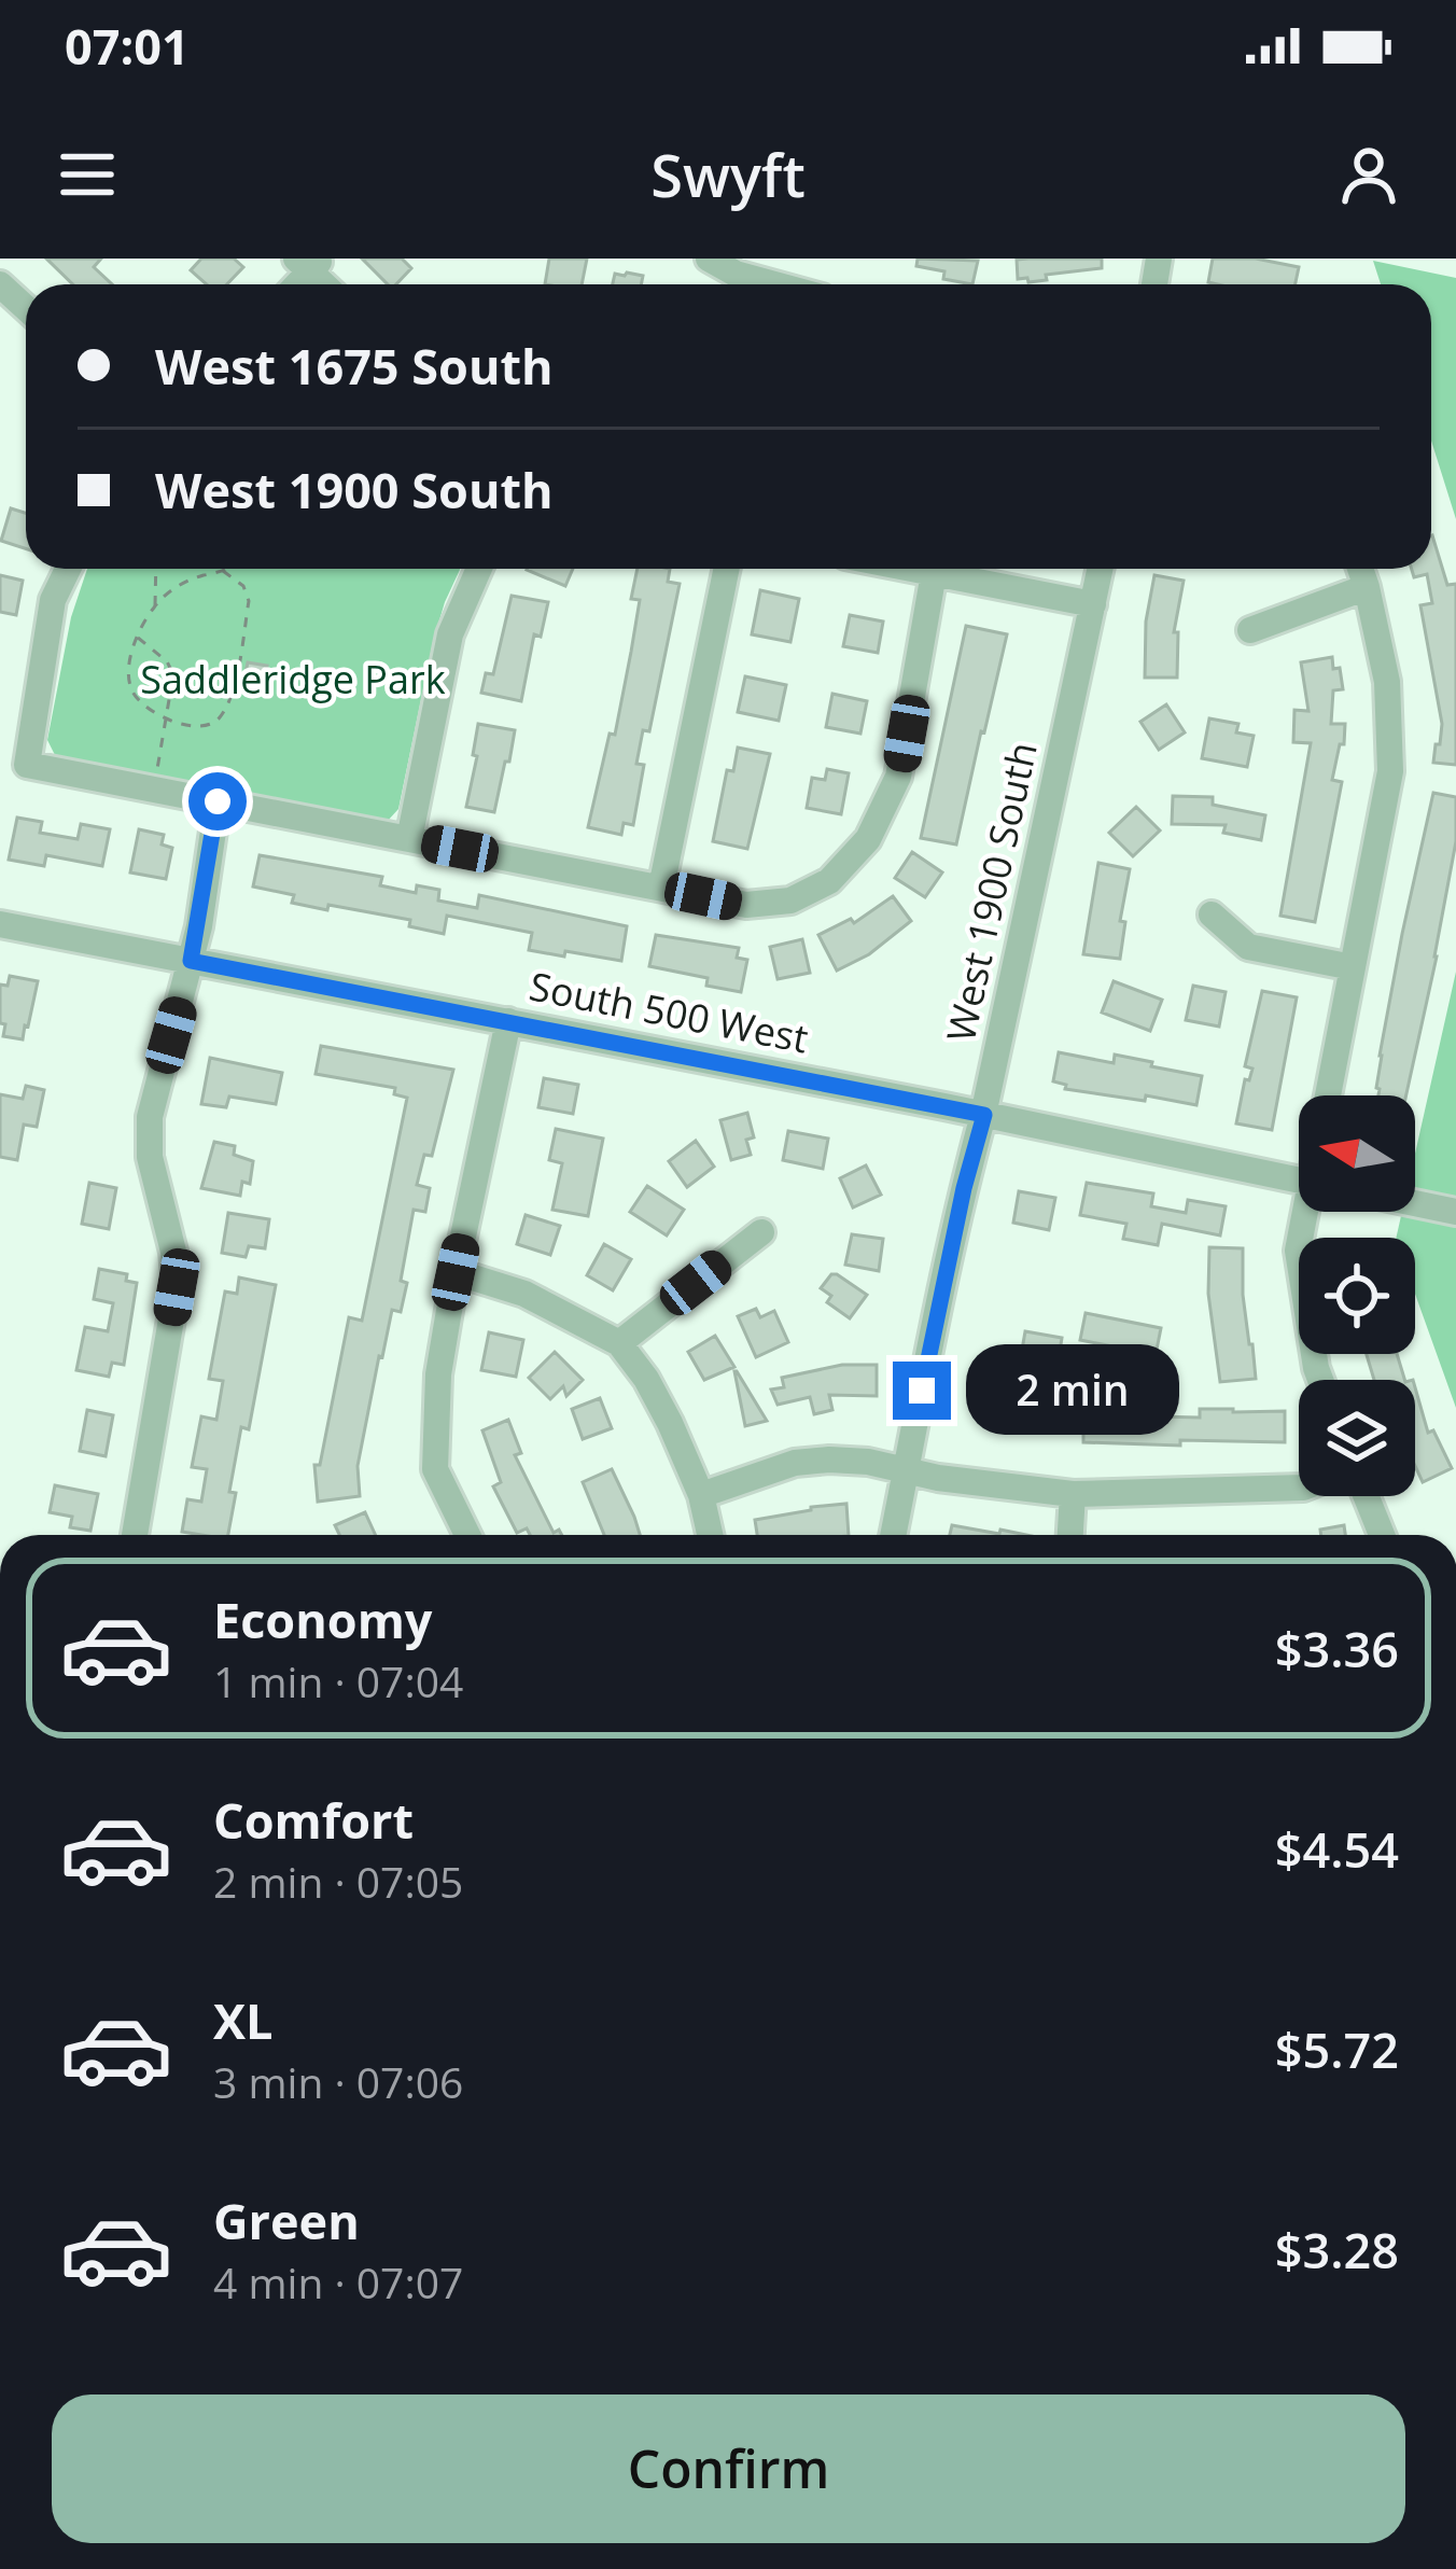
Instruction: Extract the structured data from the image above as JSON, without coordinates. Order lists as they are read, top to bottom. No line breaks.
{"streets":{"street":["West 1900 South","South 500 West"]},"crossings":[["West 1900 South","South 500 West"]],"parks":["Saddleridge Park"],"north":"left","page":{"status":"07:01","header":"Swyft","banner":["West 1675 South","West 1900 South"],"bubble":"2 min","list":[{"name":"Economy","note":"1 min · 07:04","value":"$3.36"},{"name":"Comfort","note":"2 min · 07:05","value":"$4.54"},{"name":"XL","note":"3 min · 07:06","value":"$5.72"},{"name":"Green","note":"4 min · 07:07","value":"$3.28"}],"buttons":"Confirm"}}
